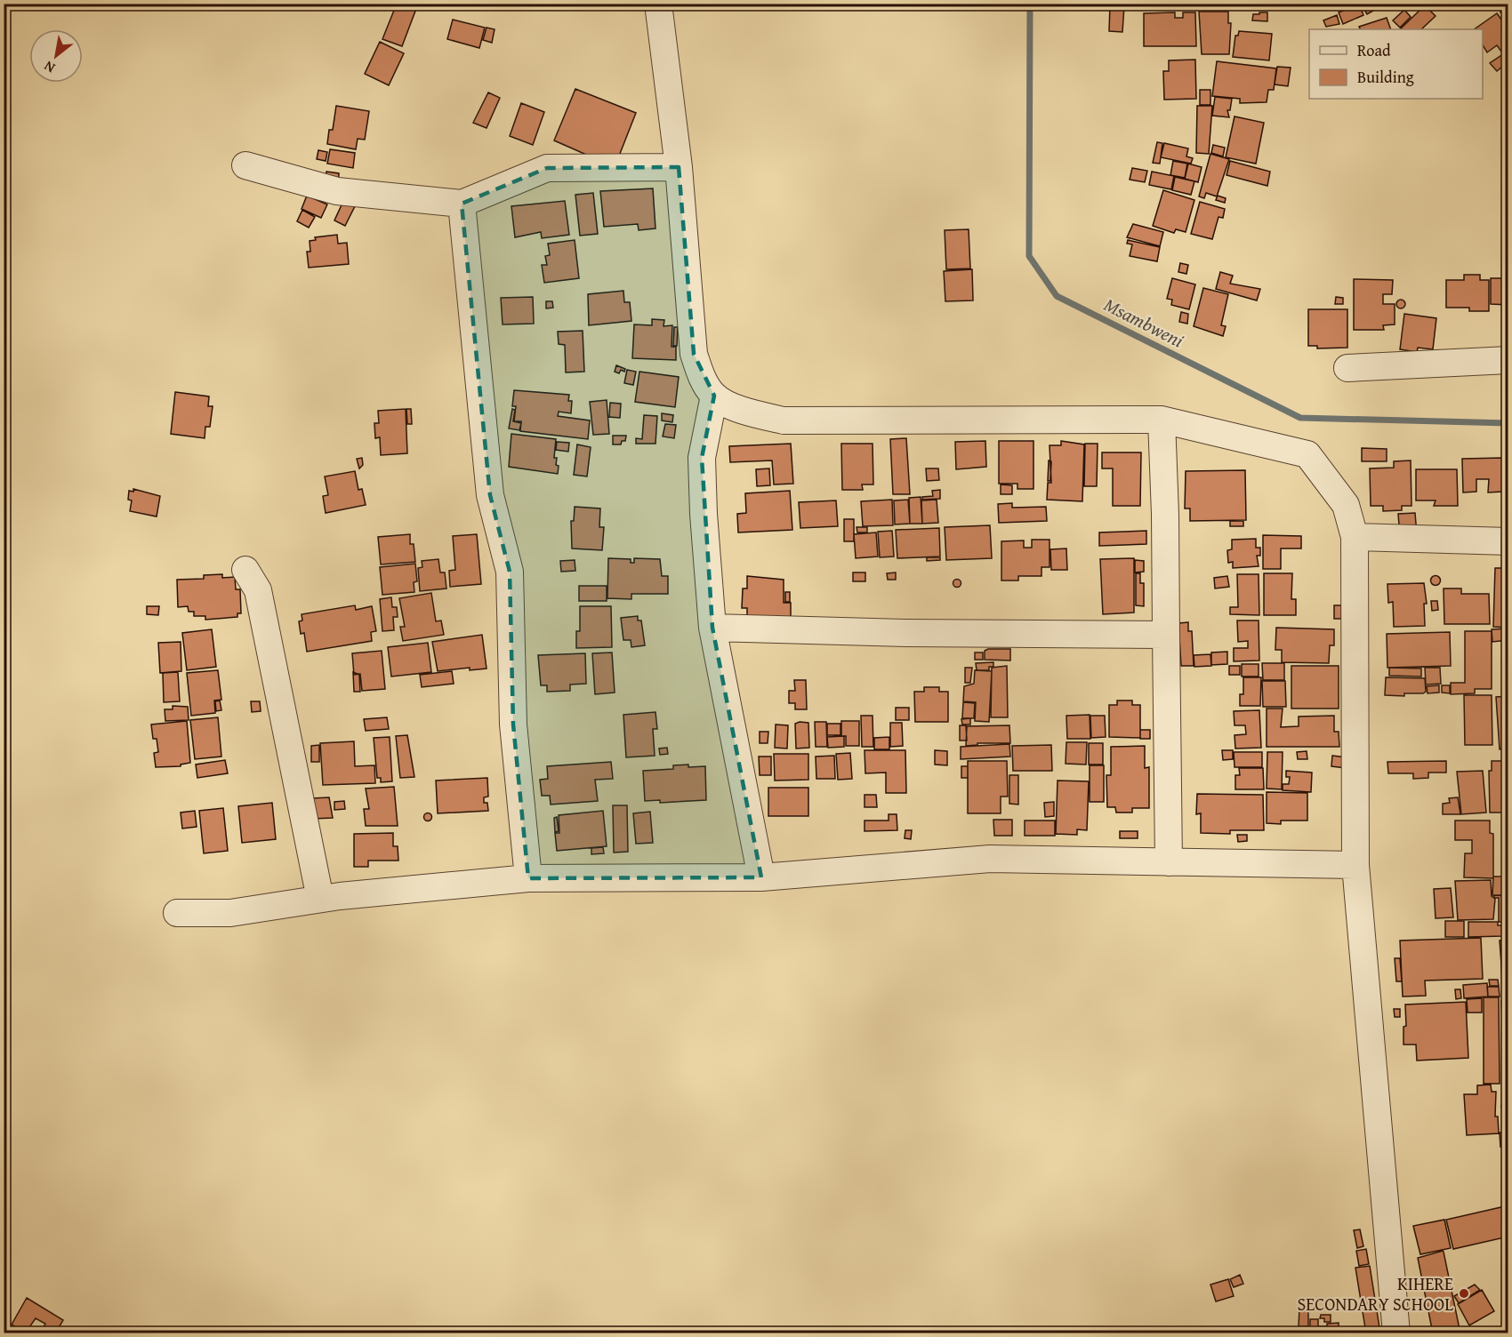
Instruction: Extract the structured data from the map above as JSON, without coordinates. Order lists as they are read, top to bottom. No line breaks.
{"water":["Msambweni"],"places":["KIHERE SECONDARY SCHOOL"],"legend":["Road","Building"],"north":"bottom left"}
